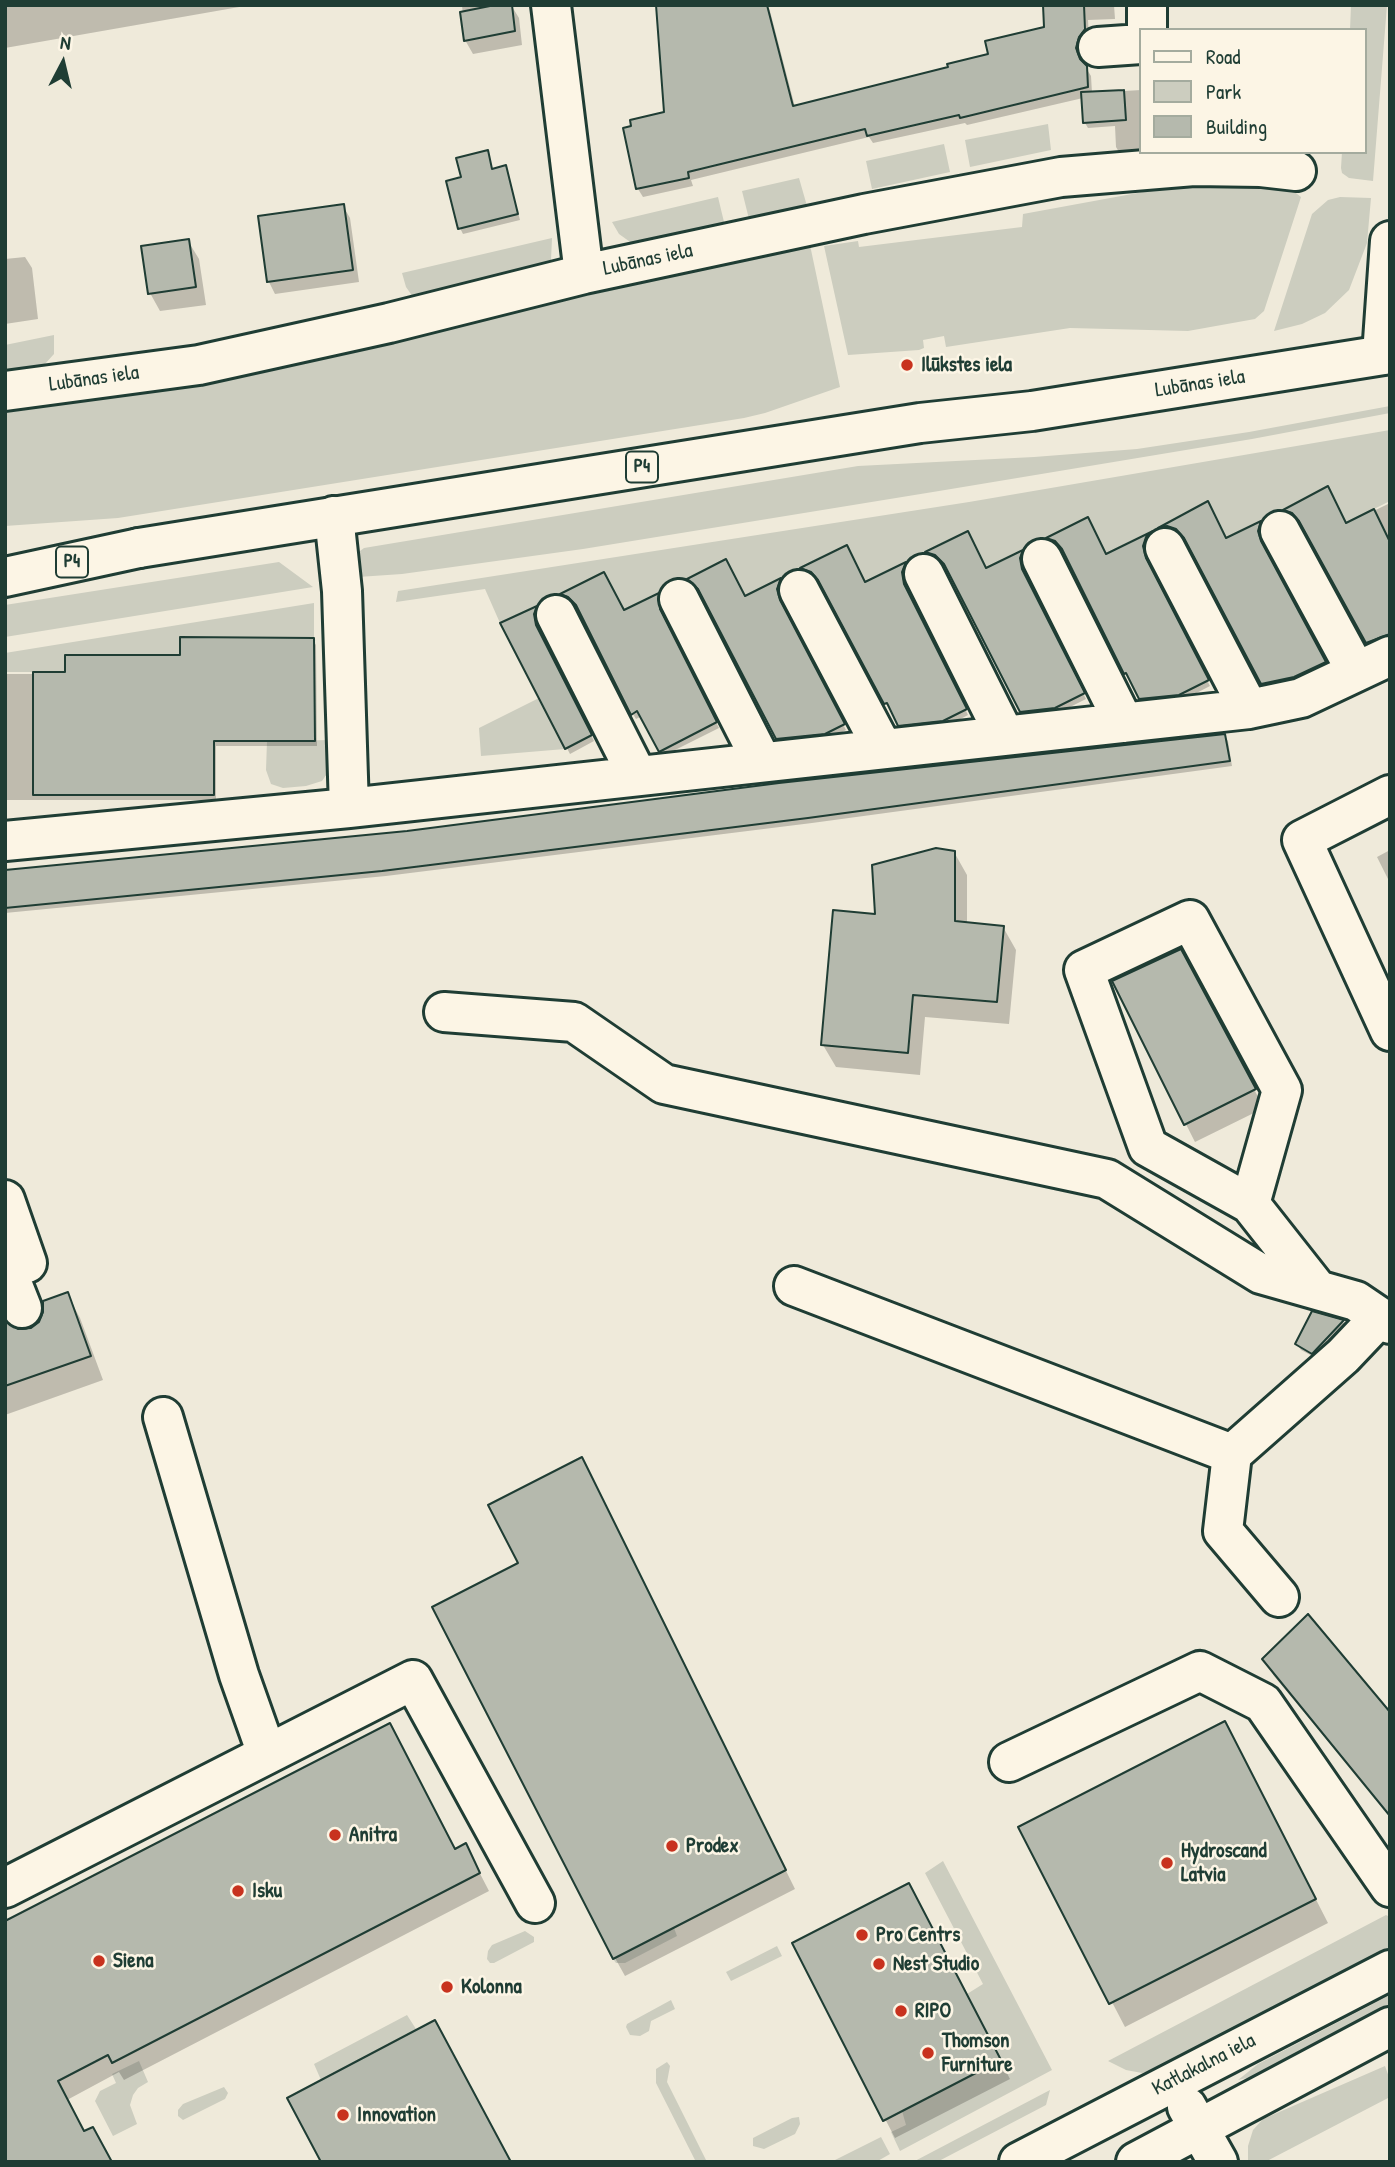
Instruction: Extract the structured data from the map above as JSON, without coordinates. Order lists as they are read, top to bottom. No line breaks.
{"streets":{"main road":["Lubānas iela","P4","Katlakalna iela"]},"places":["Ilūkstes iela","Anitra","Prodex","Hydroscand Latvia","Isku","Pro Centrs","Siena","Nest Studio","Kolonna","RIPO","Thomson Furniture","Innovation"],"legend":["Road","Park","Building"],"north":"top"}
